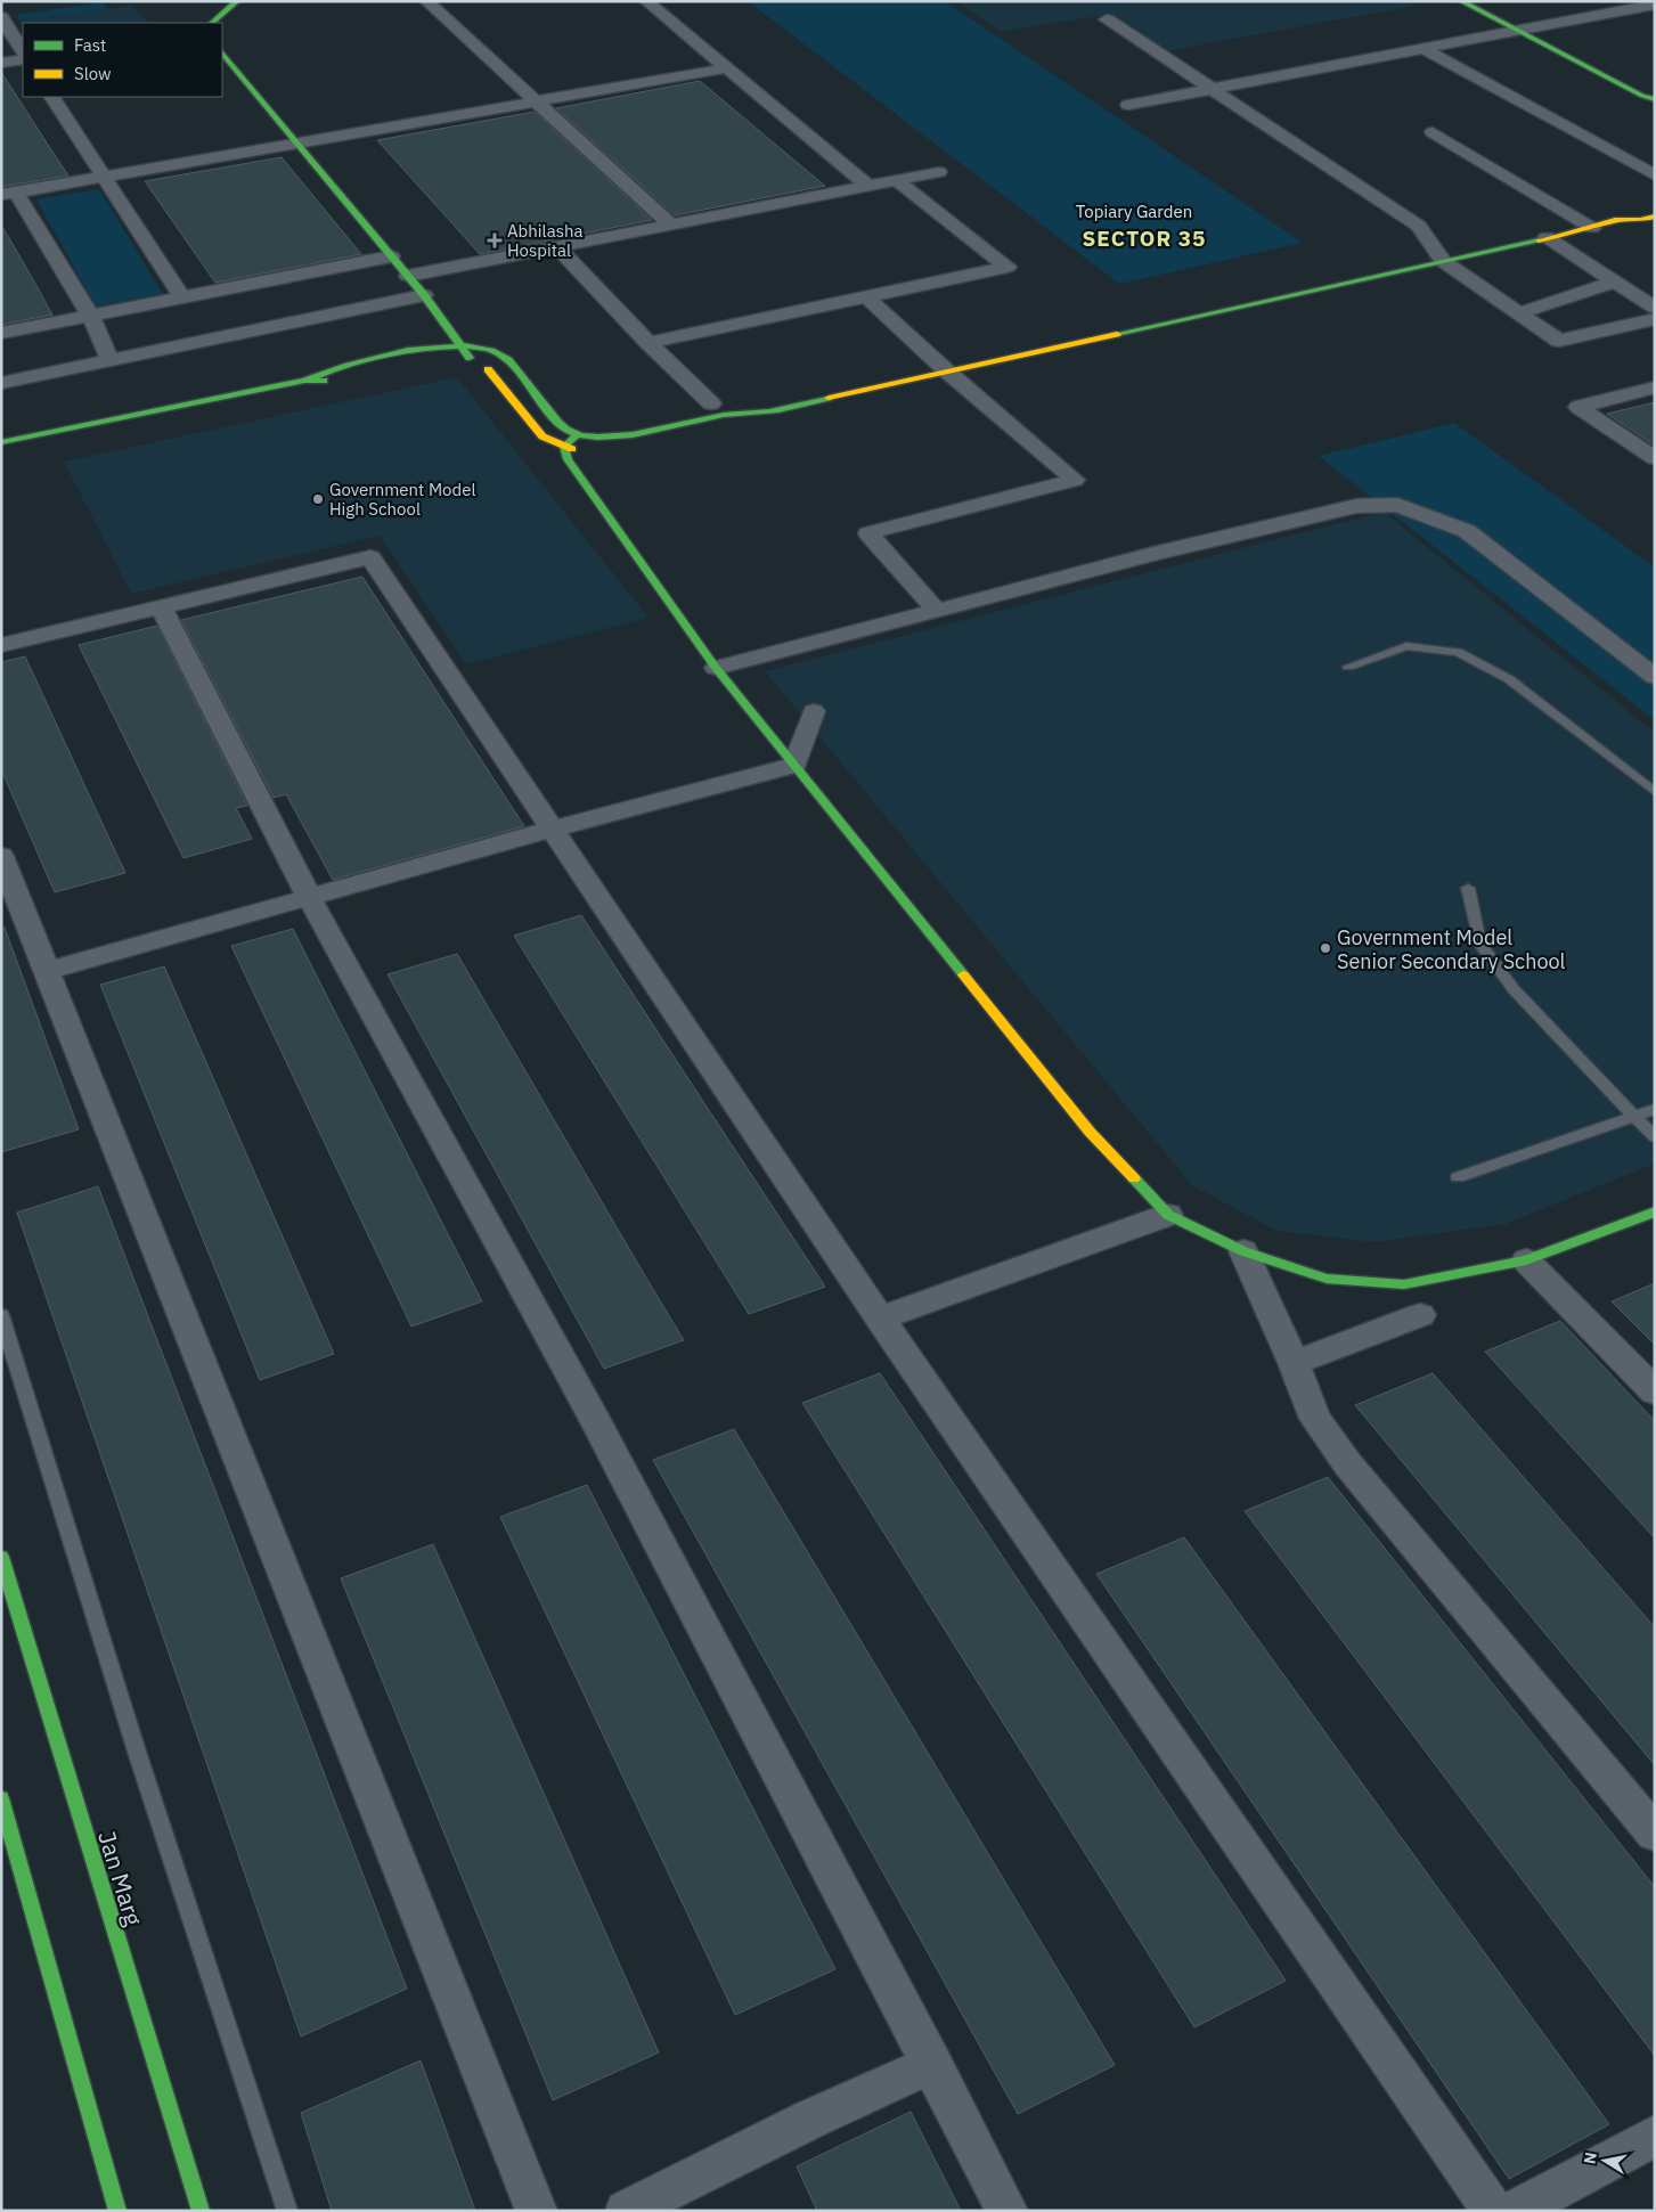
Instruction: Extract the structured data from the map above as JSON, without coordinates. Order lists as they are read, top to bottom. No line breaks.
{"streets":{"street":["Jan Marg"]},"districts":["SECTOR 35"],"parks":["Topiary Garden"],"places":{"health":["Abhilasha Hospital"],"other":["Government Model High School","Government Model Senior Secondary School"]},"legend":["Fast","Slow"],"north":"left"}
